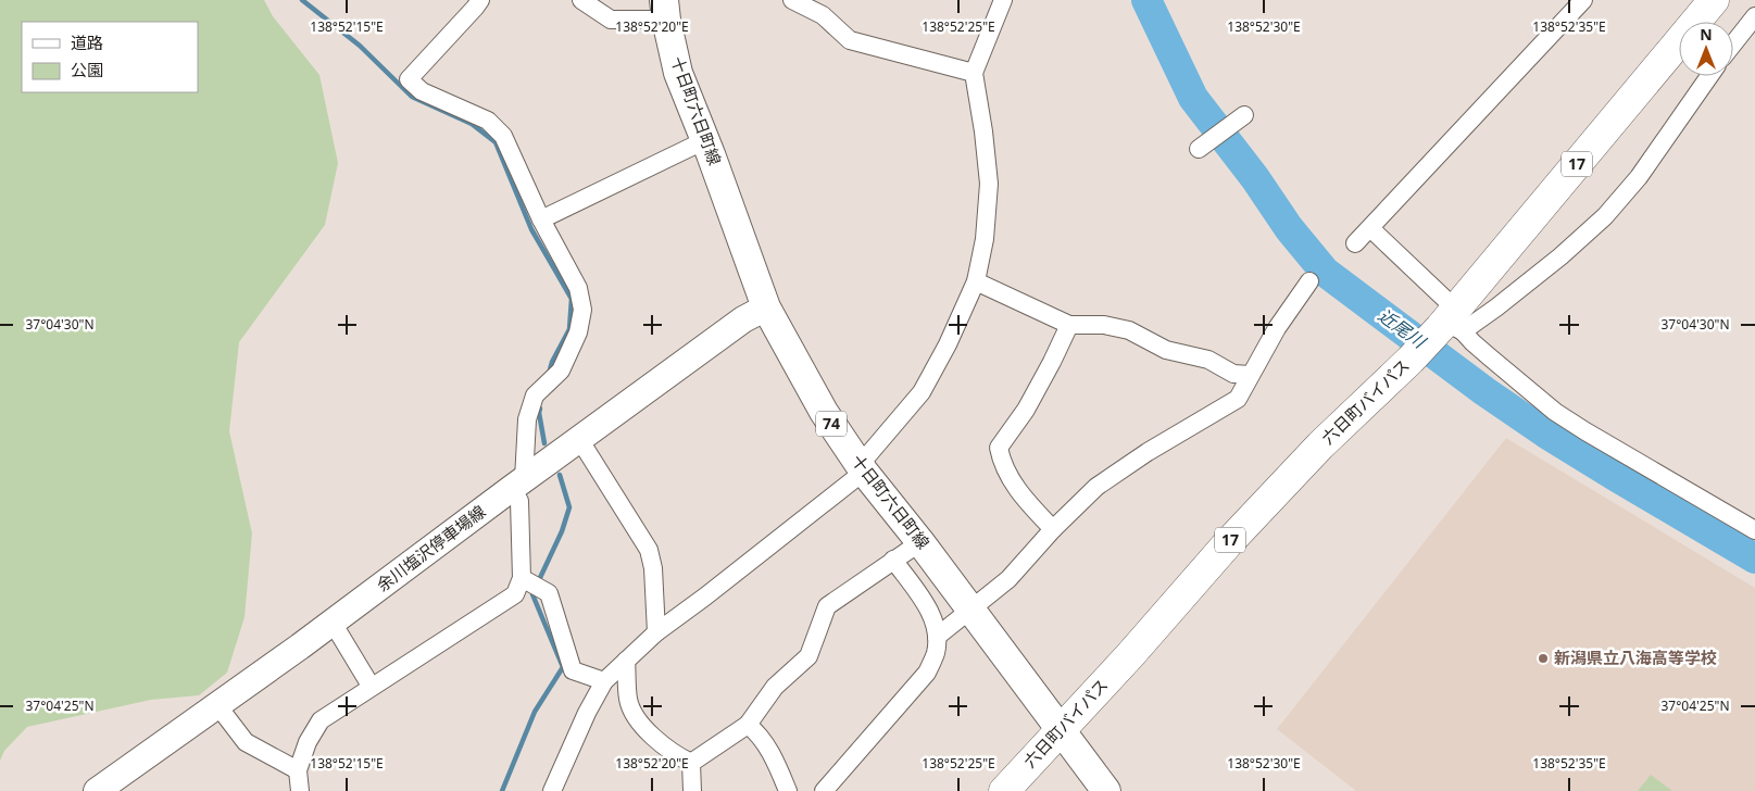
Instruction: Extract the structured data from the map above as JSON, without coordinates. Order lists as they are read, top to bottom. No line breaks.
{"streets":{"highway":["17","六日町バイパス"],"main road":["十日町六日町線","74","余川塩沢停車場線"]},"crossings":[["十日町六日町線","六日町バイパス"],["十日町六日町線","余川塩沢停車場線"]],"water":["近尾川"],"places":["新潟県立八海高等学校"],"legend":["道路","公園"],"north":"top","coordinates":["138°52'15\"E","138°52'20\"E","138°52'25\"E","138°52'30\"E","138°52'35\"E","37°04'30\"N","37°04'25\"N"]}
